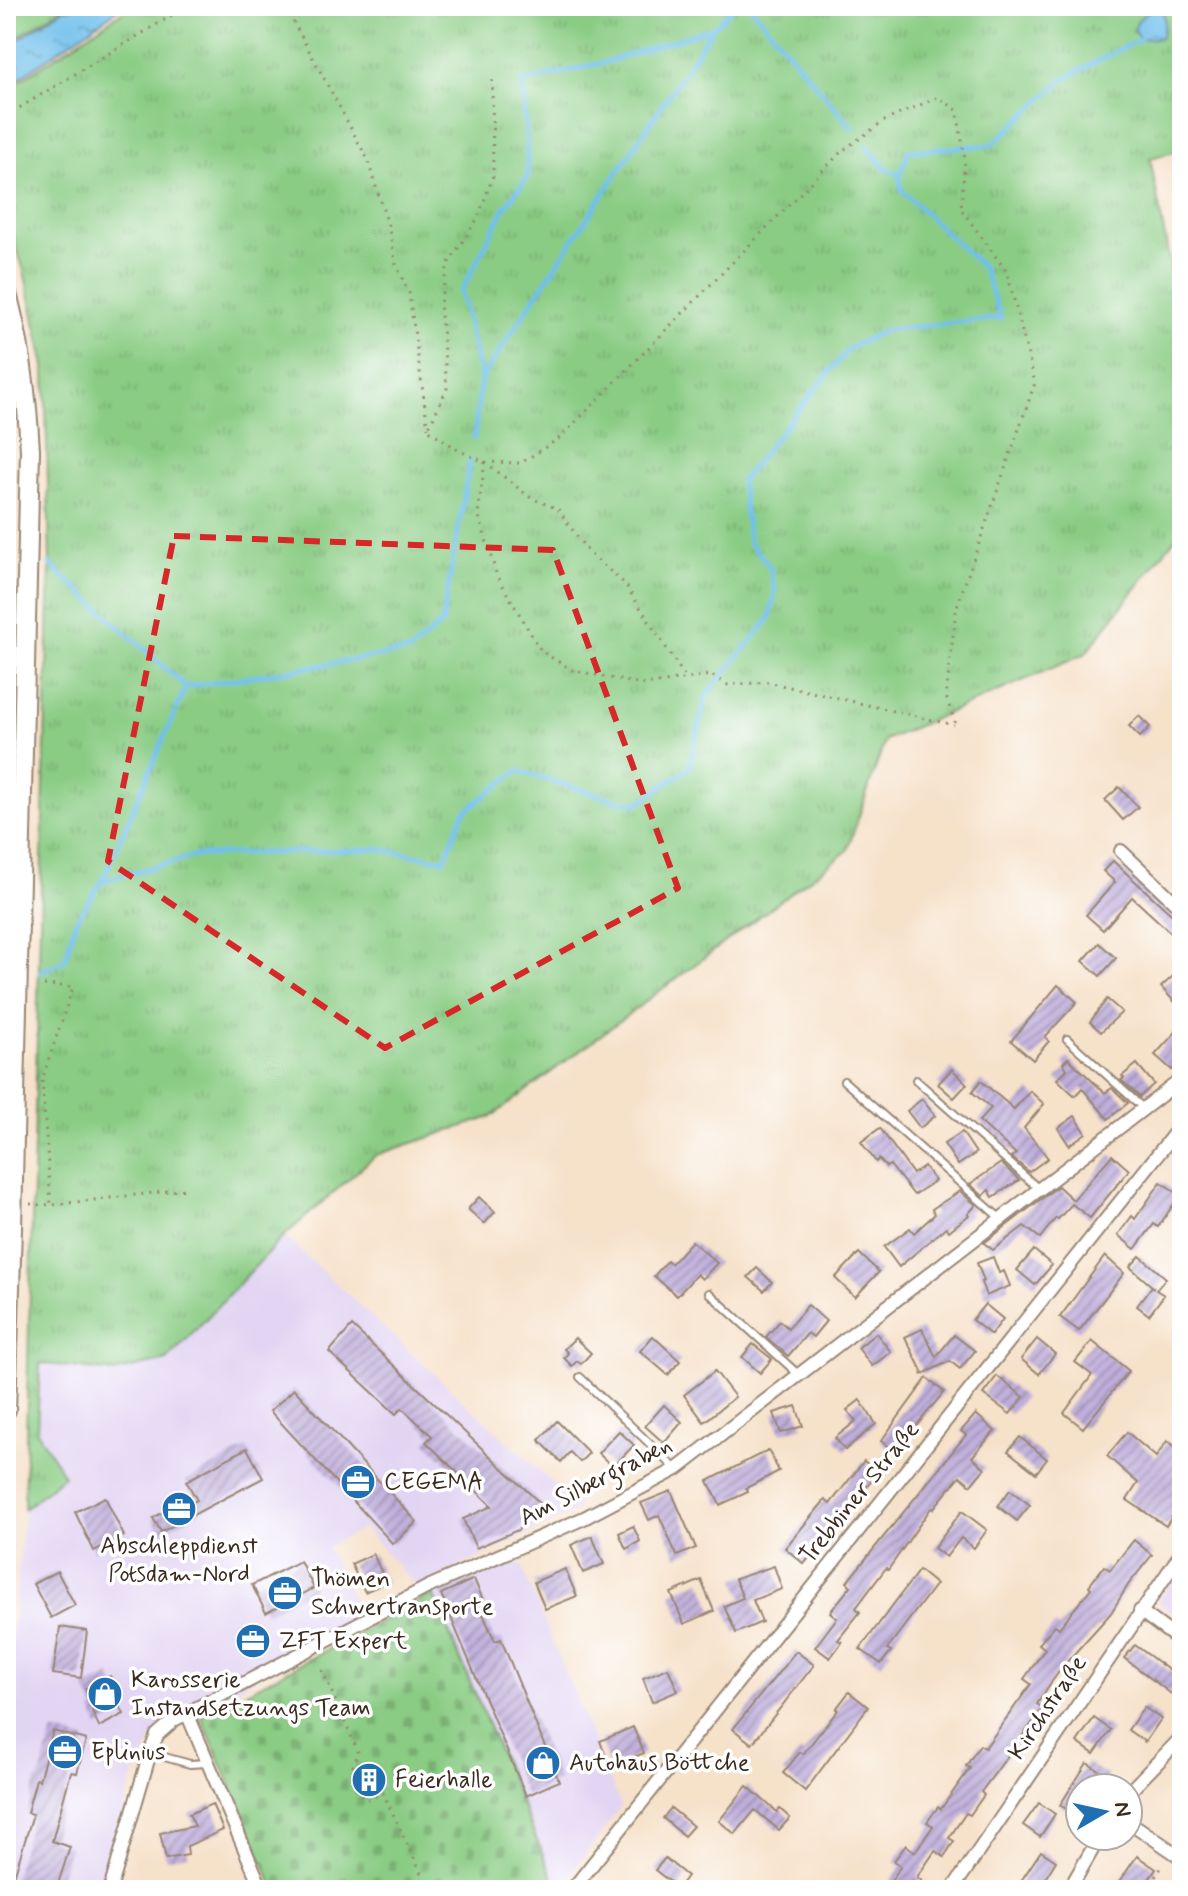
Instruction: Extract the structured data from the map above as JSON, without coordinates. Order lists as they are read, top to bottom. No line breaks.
{"streets":{"street":["Am Silbergraben","Trebbiner Straße","Kirchstraße"]},"places":{"office":["CEGEMA","Abschleppdienst Potsdam-Nord","Thömen Schwertransporte","ZFT Expert","Eplinius"],"shop":["Karosserie Instandsetzungs Team","Autohaus Böttche"],"building":["Feierhalle"]},"north":"right"}
